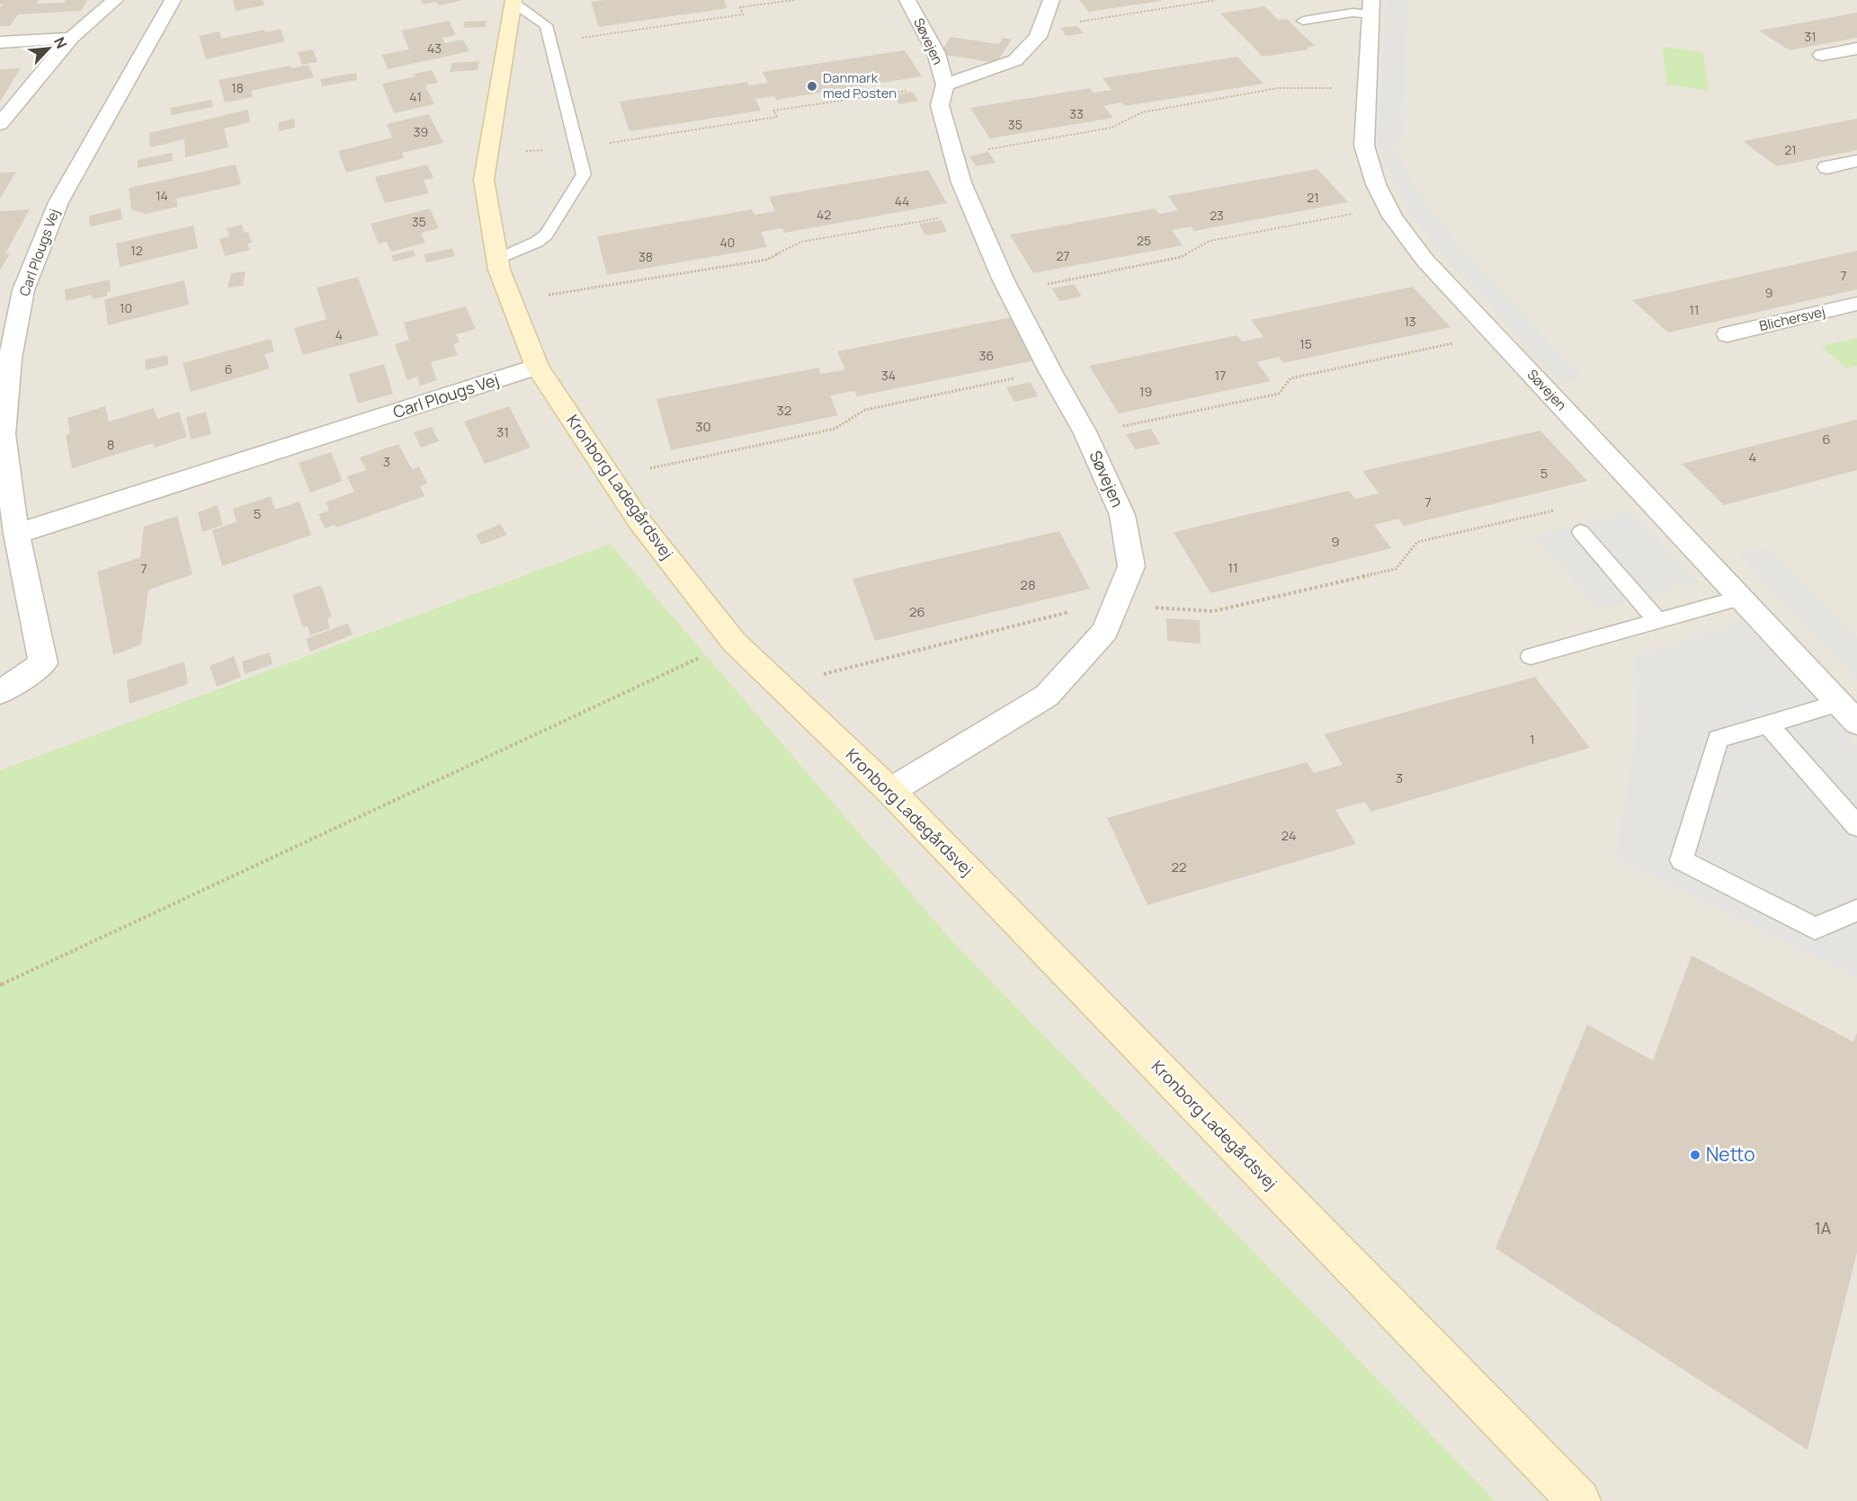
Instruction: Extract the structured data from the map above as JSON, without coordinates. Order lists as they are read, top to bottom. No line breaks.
{"streets":{"street":["Søvejen","Carl Plougs Vej","Blichersvej","Kronborg Ladegårdsvej"]},"crossings":[["Søvejen","Kronborg Ladegårdsvej"],["Carl Plougs Vej","Kronborg Ladegårdsvej"]],"places":["Danmark med Posten","Netto"],"house_numbers":["31","43","18","41","33","35","39","21","14","21","44","42","23","35","25","40","12","27","38","7","9","10","11","13","4","15","36","6","34","17","19","32","30","31","6","8","4","3","5","7","5","9","11","7","28","26","1","3","24","22","1A"],"north":"top right"}
